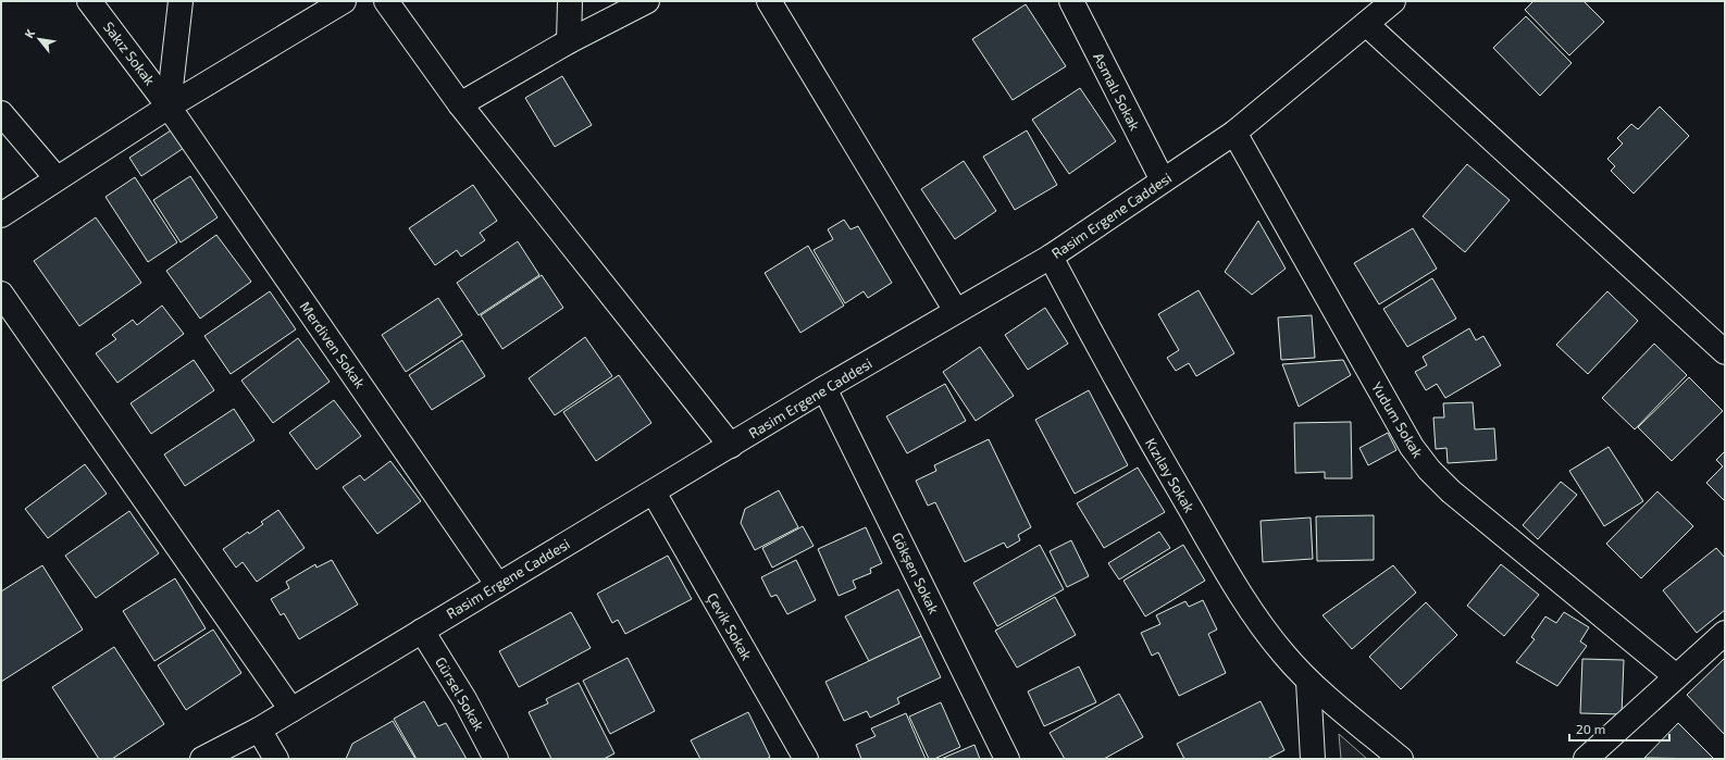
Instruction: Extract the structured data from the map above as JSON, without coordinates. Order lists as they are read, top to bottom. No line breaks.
{"streets":{"street":["Sakız Sokak","Asmalı Sokak","Rasim Ergene Caddesi","Merdiven Sokak","Yudum Sokak","Kızılay Sokak","Gökşen Sokak","Çevik Sokak","Gürsel Sokak"]},"crossings":[["Sakız Sokak","Merdiven Sokak"],["Asmalı Sokak","Rasim Ergene Caddesi"],["Rasim Ergene Caddesi","Merdiven Sokak"],["Rasim Ergene Caddesi","Yudum Sokak"],["Rasim Ergene Caddesi","Kızılay Sokak"],["Rasim Ergene Caddesi","Gökşen Sokak"],["Rasim Ergene Caddesi","Çevik Sokak"],["Rasim Ergene Caddesi","Gürsel Sokak"]],"scale_bar":"20 m","north":"top left"}
